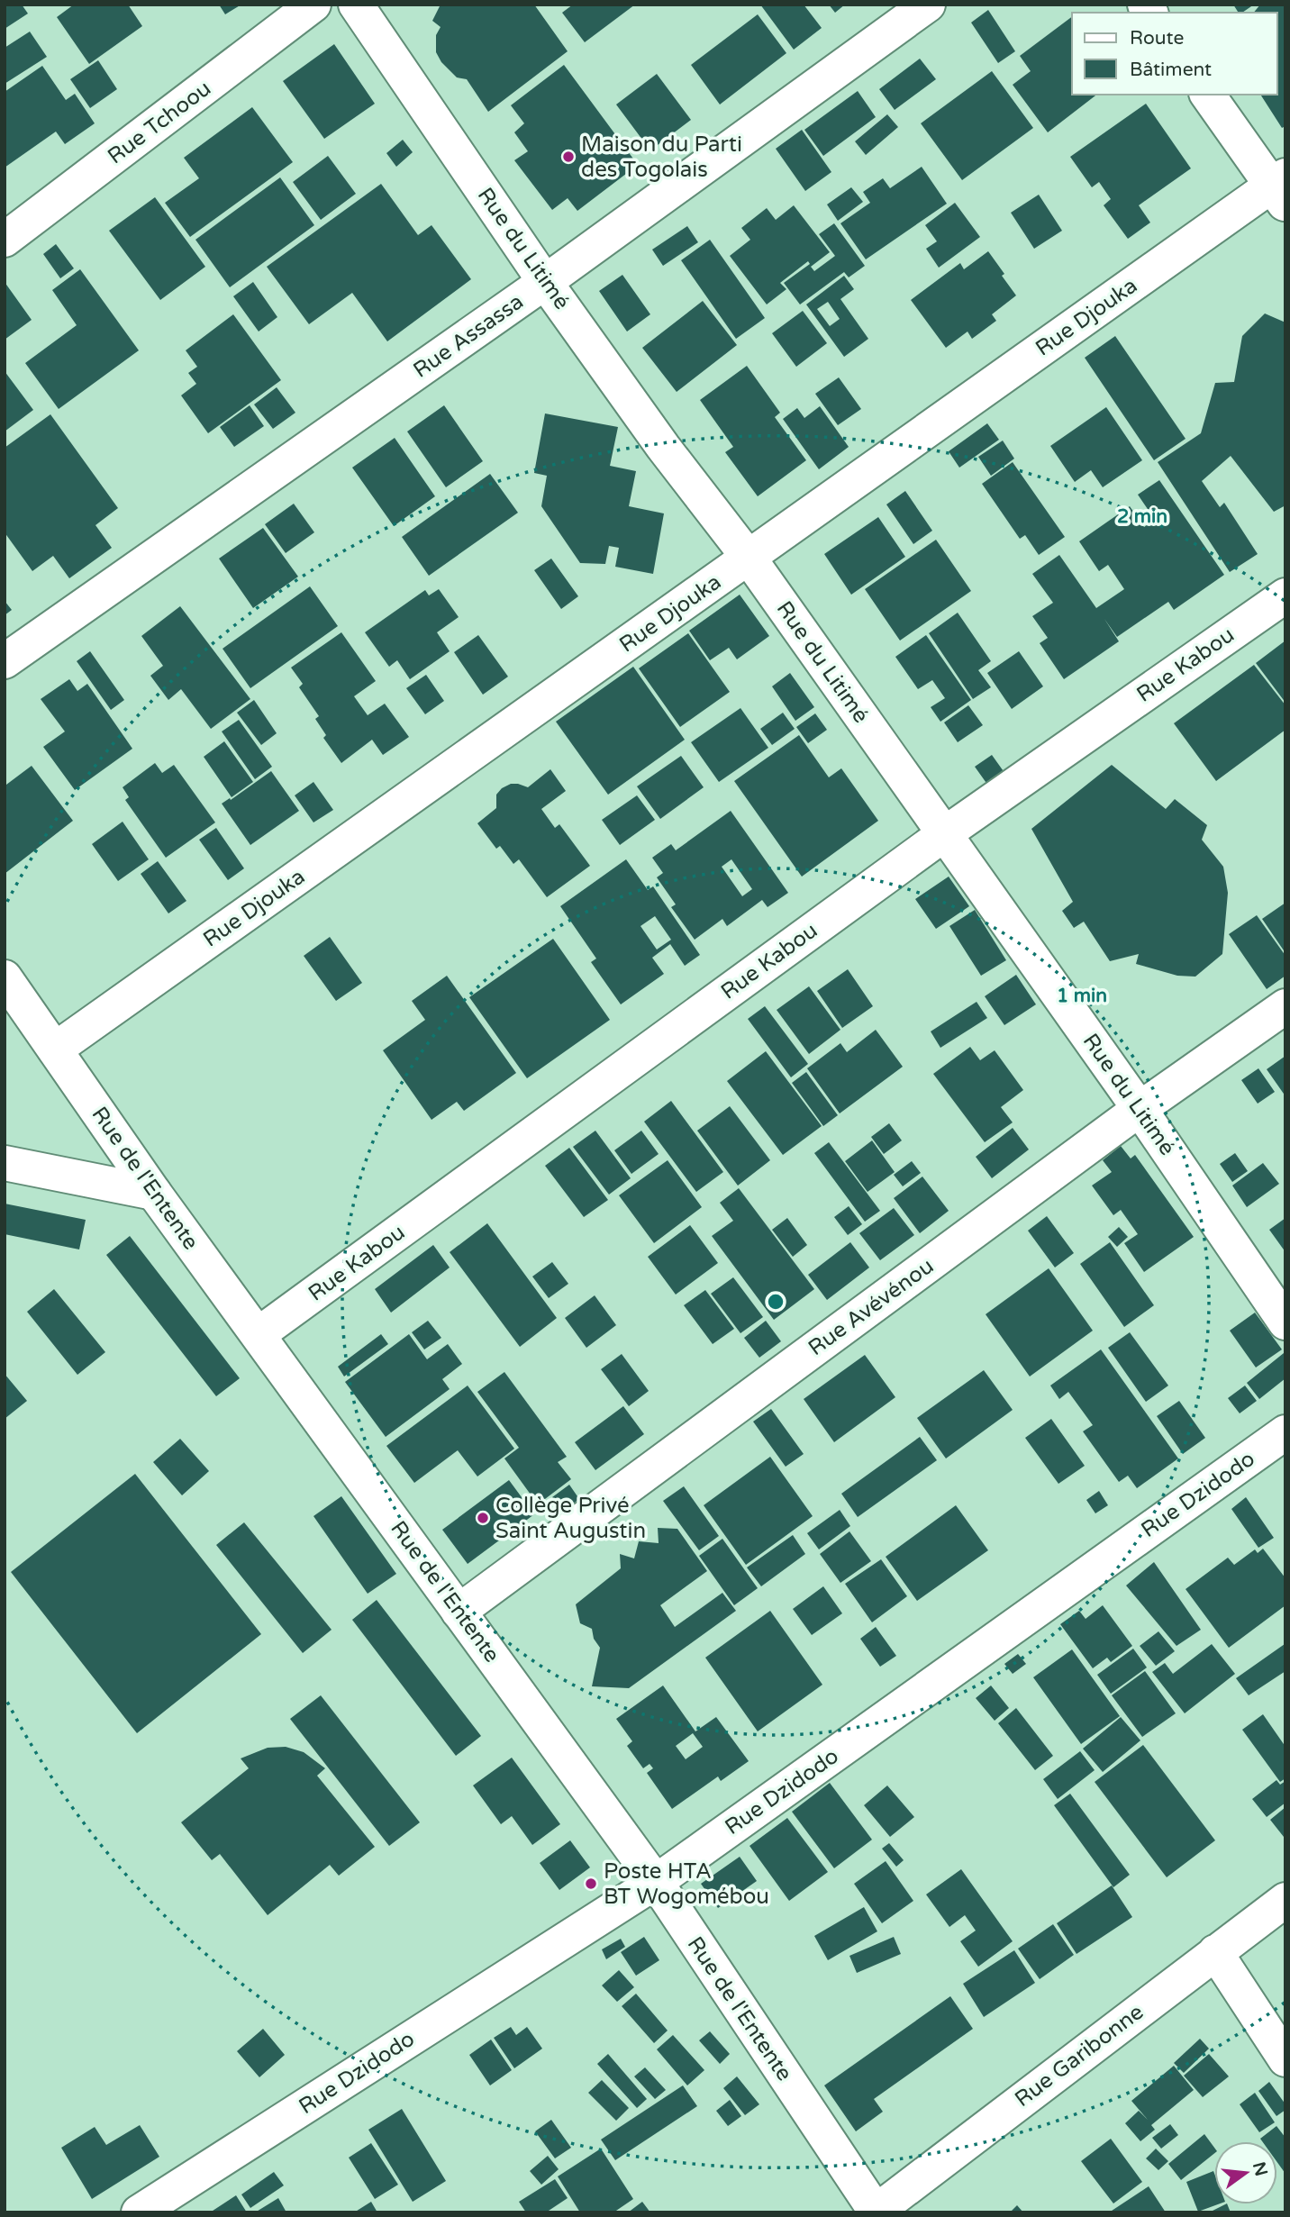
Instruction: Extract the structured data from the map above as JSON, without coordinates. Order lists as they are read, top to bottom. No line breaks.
{"streets":{"street":["Rue Tchoou","Rue du Litimé","Rue Djouka","Rue Assassa","Rue Kabou","Rue de l'Entente","Rue Avévénou","Rue Dzidodo","Rue Garibonne"]},"crossings":[["Rue du Litimé","Rue Djouka"],["Rue du Litimé","Rue Assassa"],["Rue du Litimé","Rue Kabou"],["Rue du Litimé","Rue Avévénou"],["Rue Djouka","Rue de l'Entente"],["Rue Kabou","Rue de l'Entente"],["Rue de l'Entente","Rue Avévénou"],["Rue de l'Entente","Rue Dzidodo"],["Rue de l'Entente","Rue Garibonne"]],"places":["Maison du Parti des Togolais","Collège Privé Saint Augustin","Poste HTA BT Wogomébou"],"legend":["Route","Bâtiment"],"north":"right","rings":["2 min","1 min"]}
